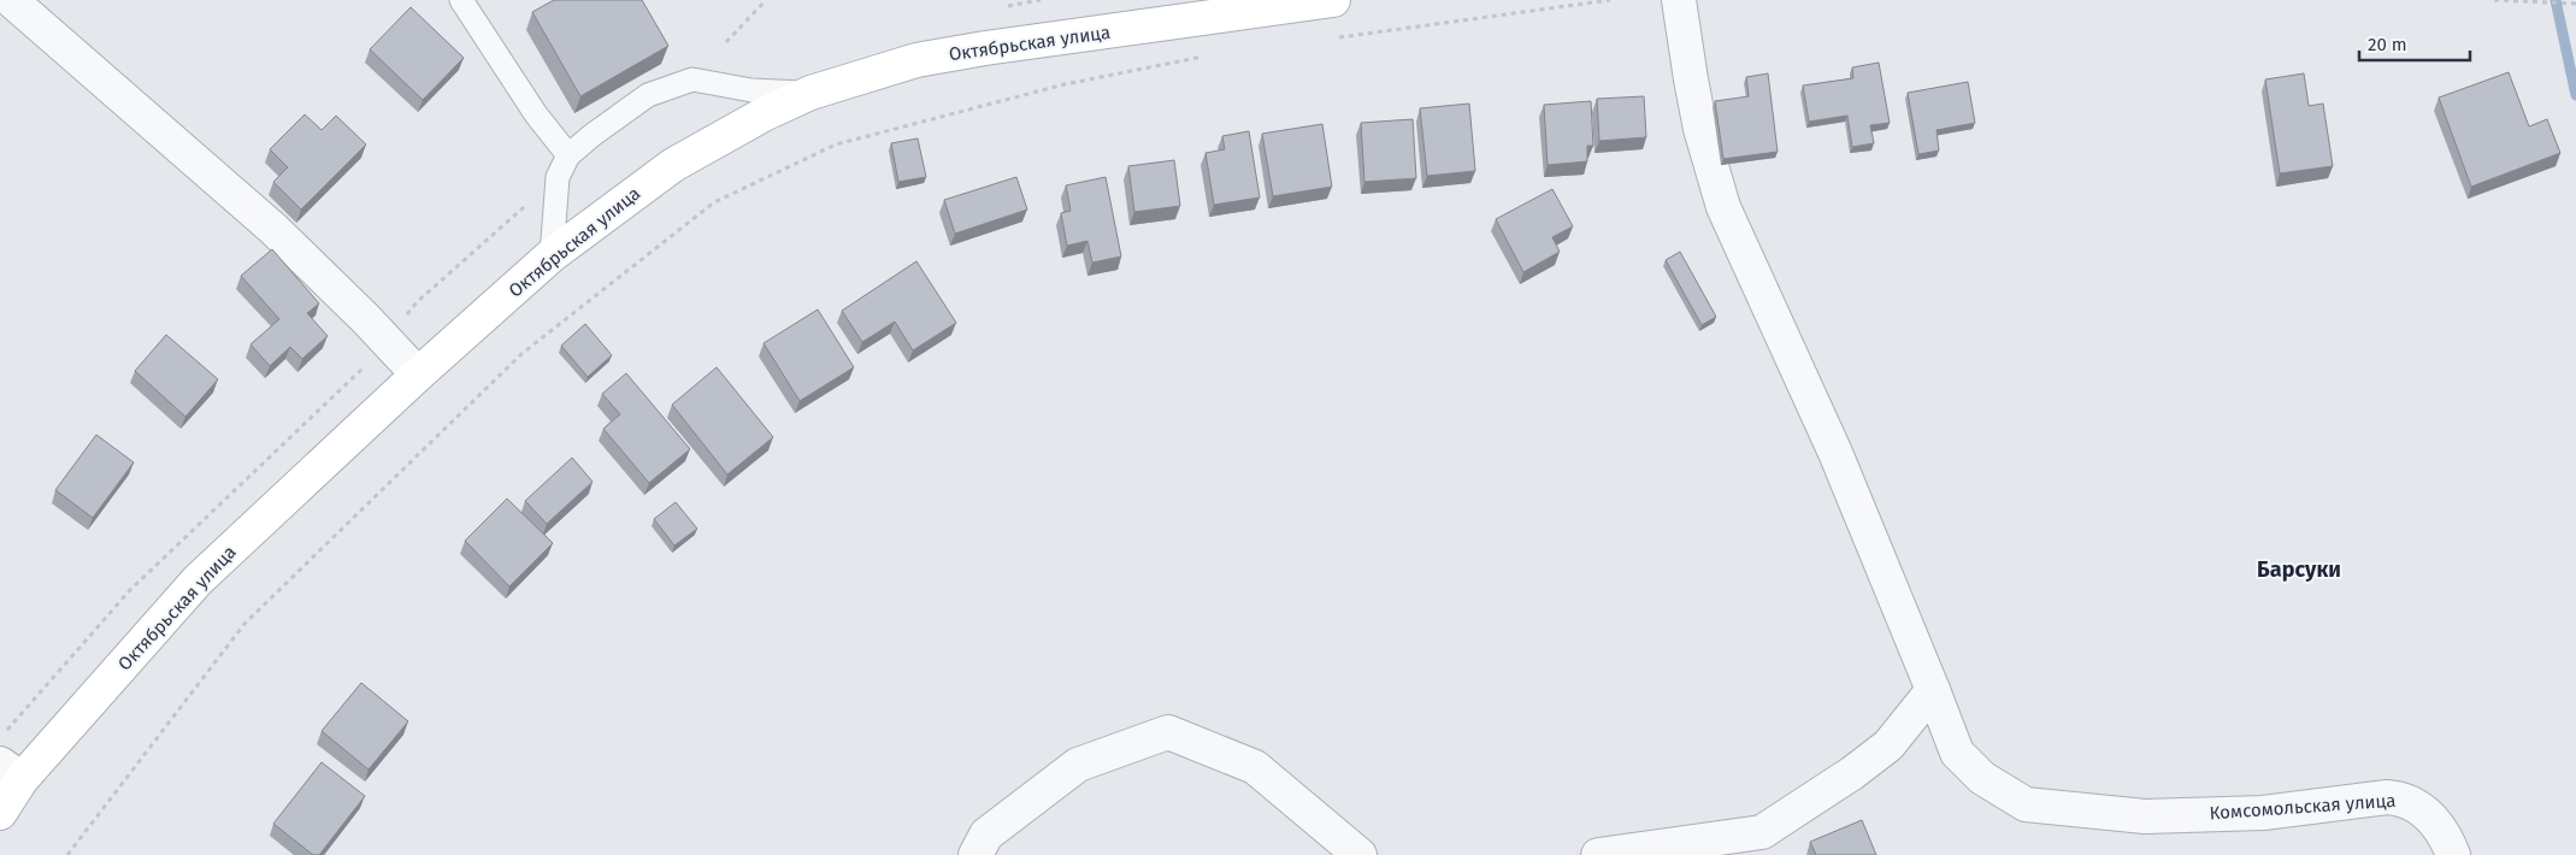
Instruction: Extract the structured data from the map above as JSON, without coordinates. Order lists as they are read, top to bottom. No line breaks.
{"streets":{"main road":["Октябрьская улица"],"street":["Комсомольская улица"]},"districts":["Барсуки"],"scale_bar":"20 m"}
